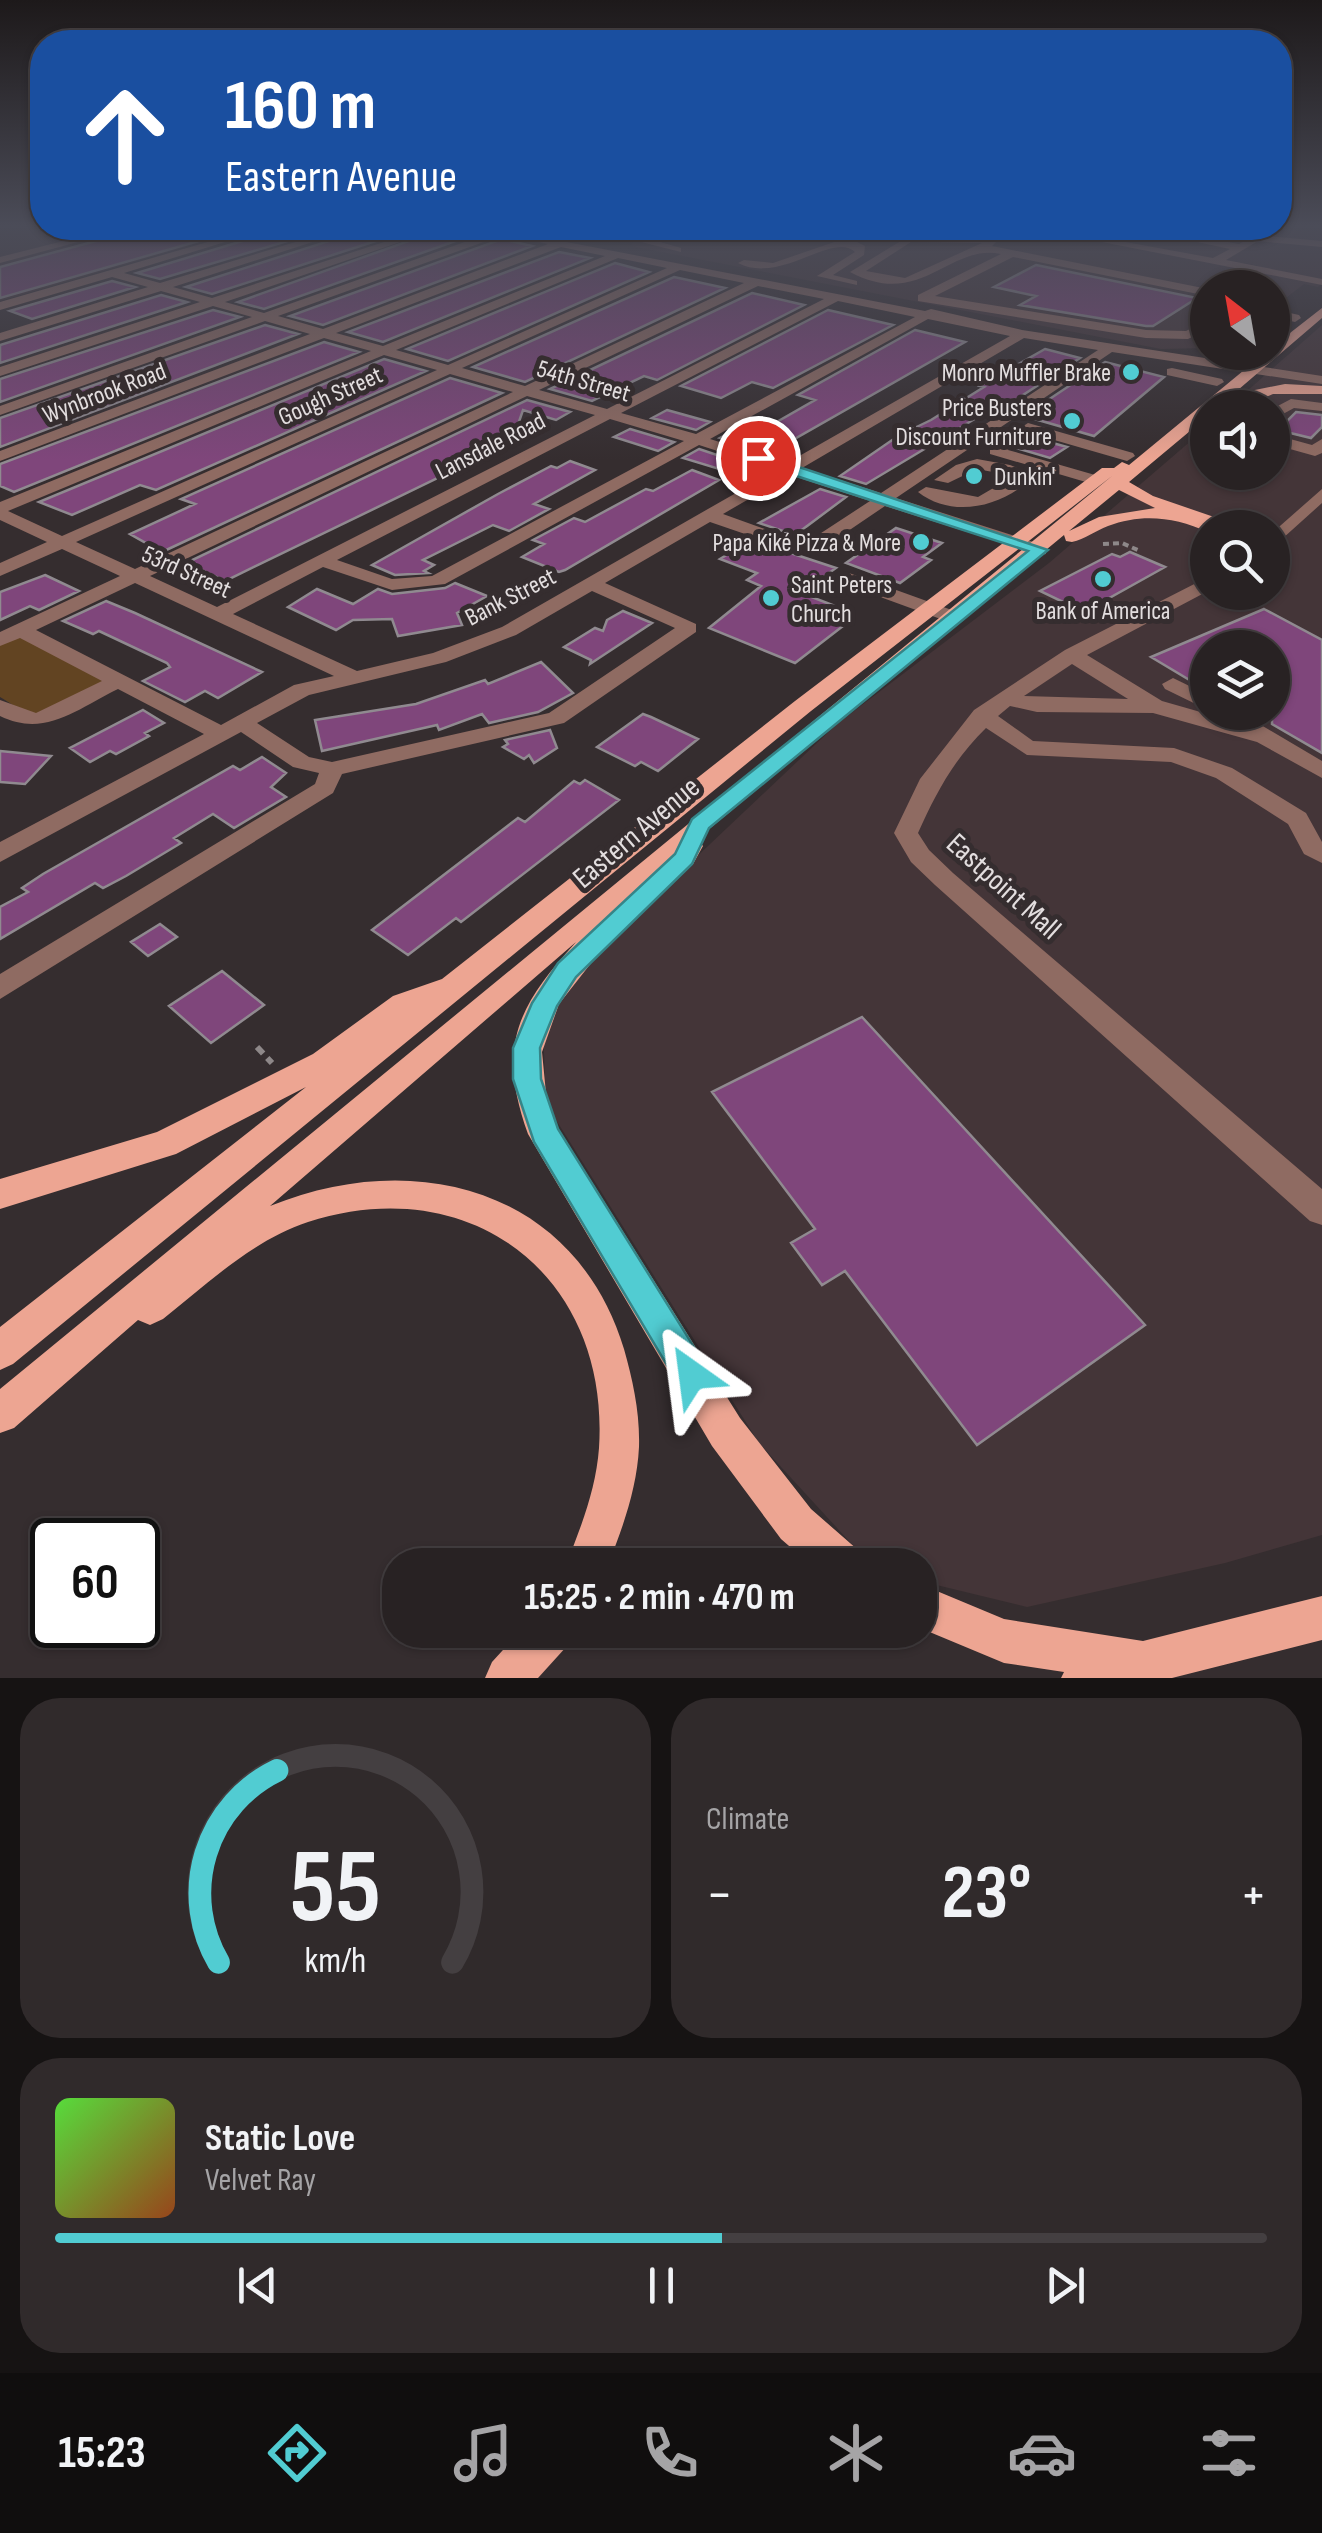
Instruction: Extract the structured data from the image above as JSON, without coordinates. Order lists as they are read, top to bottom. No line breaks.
{"streets":{"main road":["Eastern Avenue"],"street":["54th Street","Wynbrook Road","Gough Street","Lansdale Road","53rd Street","Bank Street","Eastpoint Mall"]},"crossings":[["54th Street","Wynbrook Road"],["54th Street","Gough Street"],["54th Street","Lansdale Road"],["54th Street","Bank Street"],["54th Street","Eastern Avenue"],["Gough Street","53rd Street"],["Lansdale Road","53rd Street"],["53rd Street","Bank Street"]],"places":["Monro Muffler Brake","Price Busters Discount Furniture","Dunkin'","Papa Kiké Pizza & More","Bank of America","Saint Peters Church"],"north":"top left","page":{"turn":["160 m","Eastern Avenue"],"limit":"60","trip":"15:25 · 2 min · 470 m","tile":"Climate","heat":["−","23°","+"],"song":["Static Love","Velvet Ray"],"tabs":"15:23","gauge":["55","km/h"]}}
